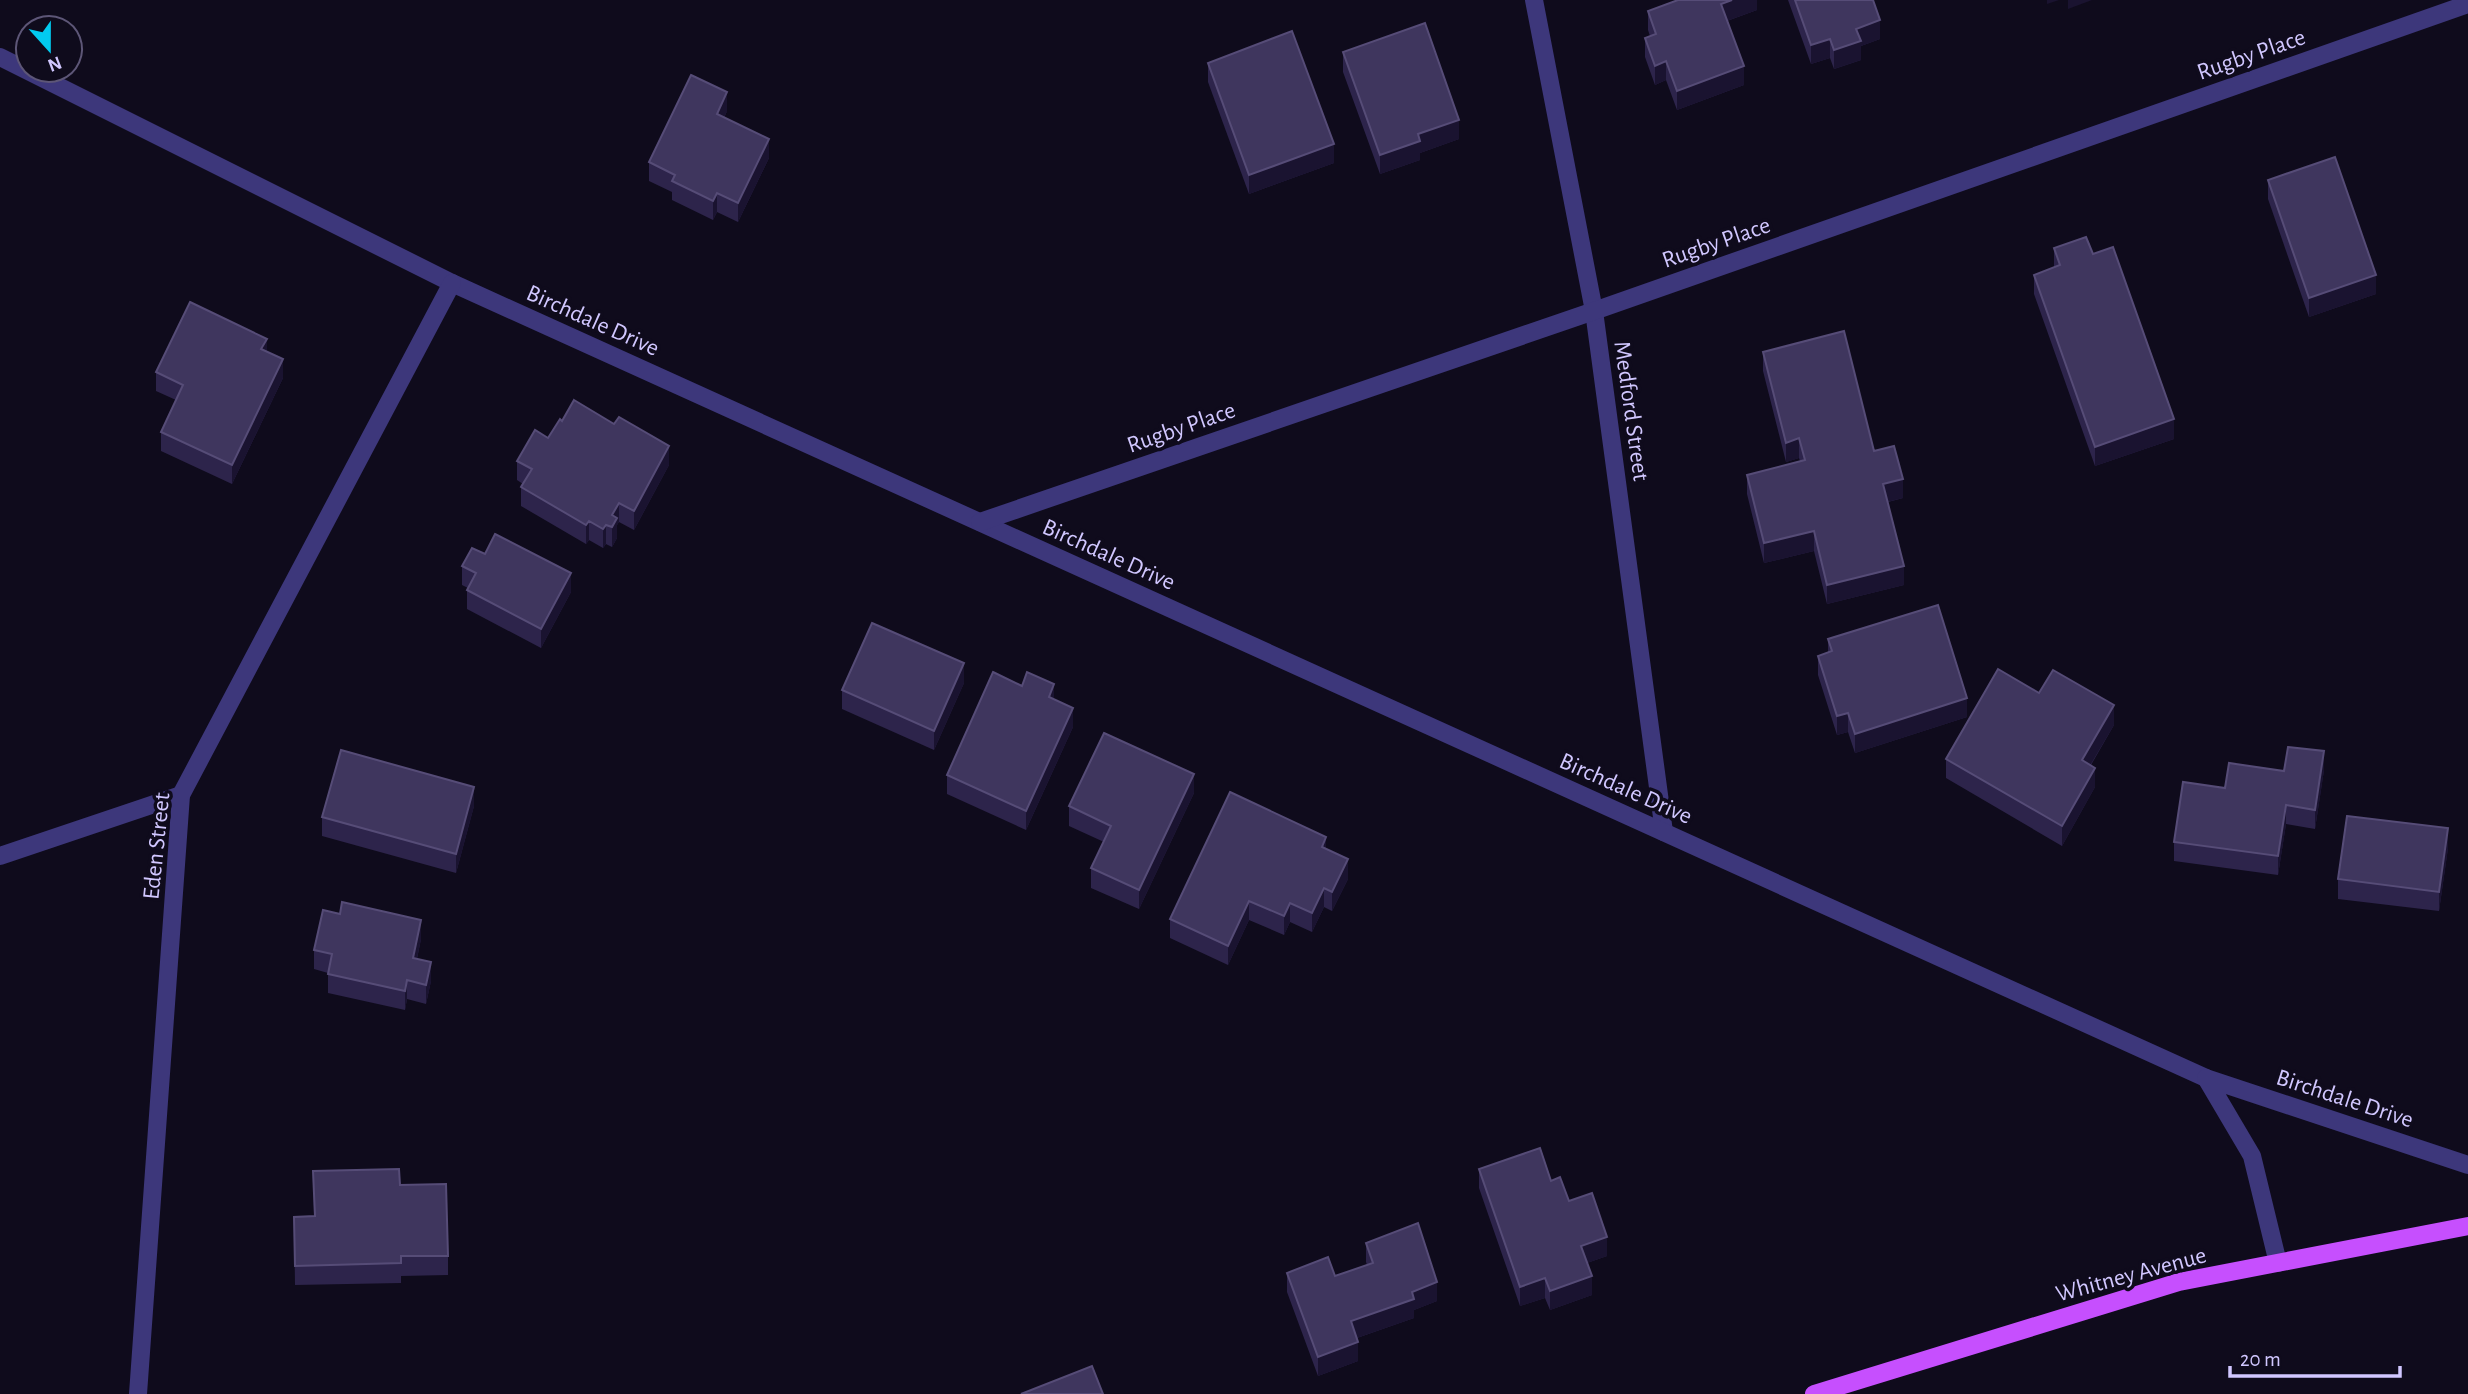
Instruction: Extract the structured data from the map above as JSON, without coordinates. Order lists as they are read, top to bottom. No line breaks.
{"streets":{"main road":["Whitney Avenue"],"street":["Rugby Place","Birchdale Drive","Medford Street","Eden Street"]},"crossings":[["Rugby Place","Birchdale Drive"],["Rugby Place","Medford Street"],["Birchdale Drive","Medford Street"],["Birchdale Drive","Eden Street"]],"scale_bar":"20 m","north":"bottom"}
